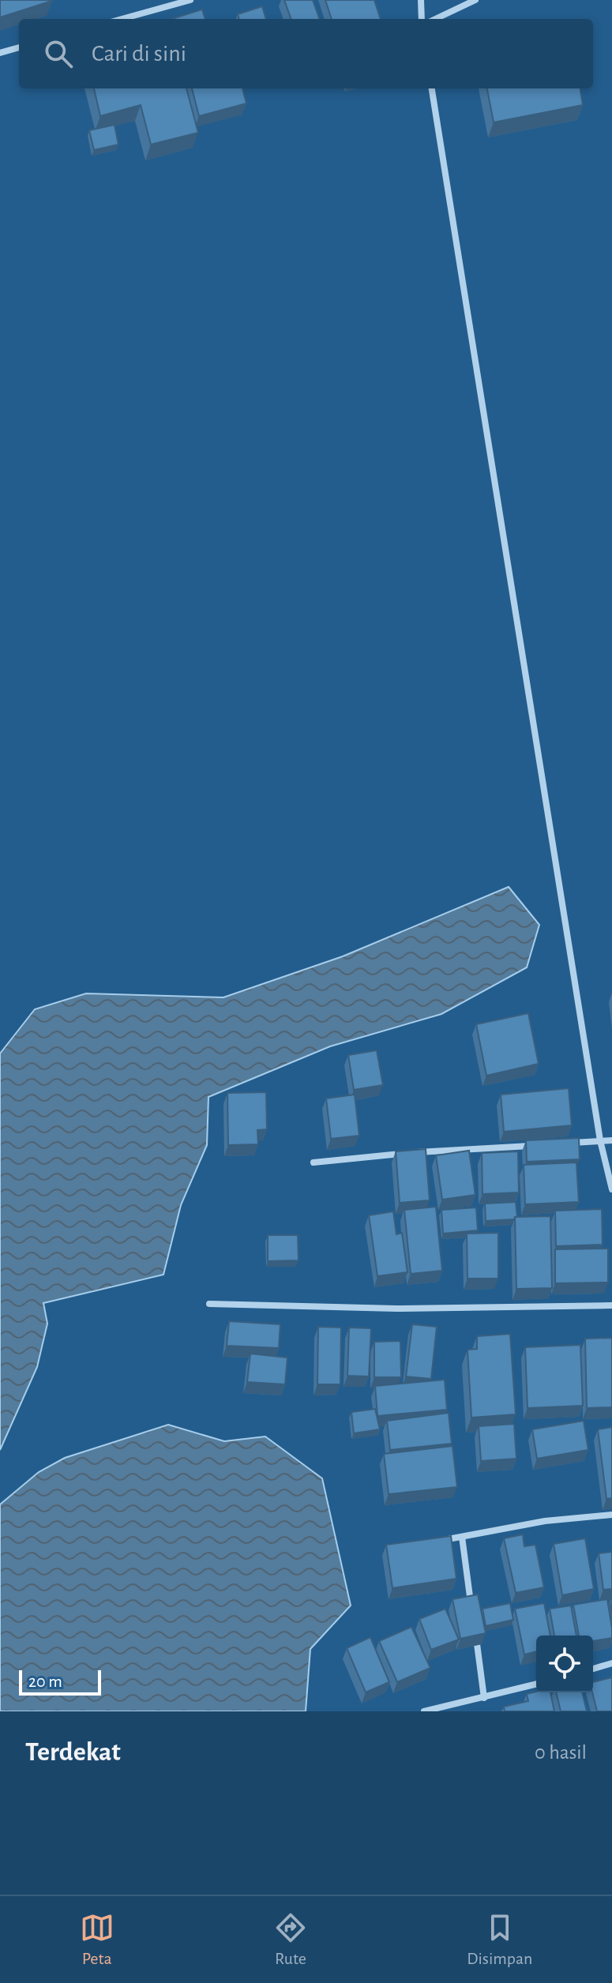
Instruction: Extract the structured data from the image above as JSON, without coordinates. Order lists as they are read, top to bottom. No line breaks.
{"scale_bar":"20 m","page":{"search":"Cari di sini","scale":"20 m","heading":["Terdekat","0 hasil"],"nav":["Peta","Rute","Disimpan"]}}
